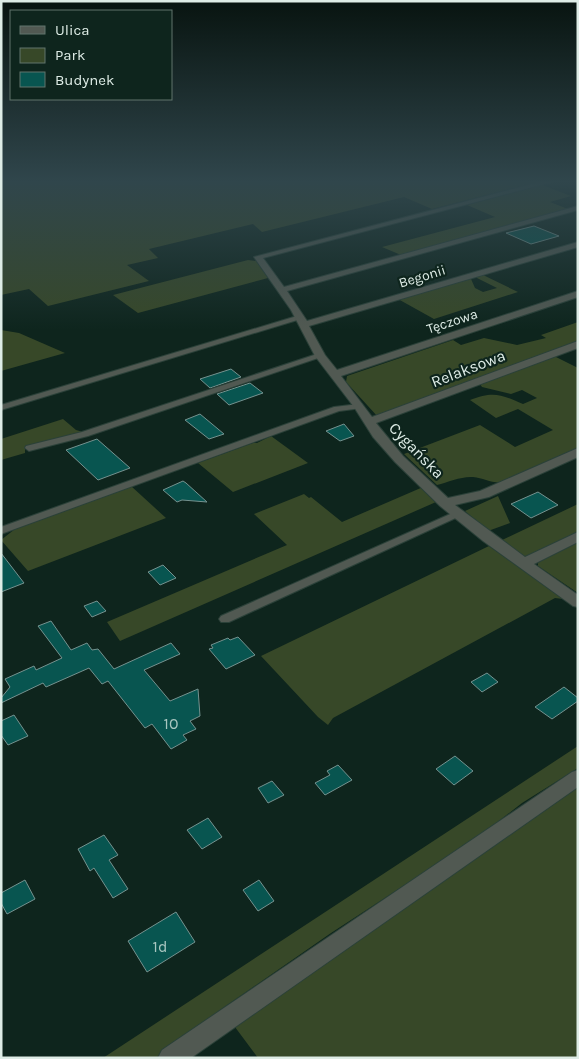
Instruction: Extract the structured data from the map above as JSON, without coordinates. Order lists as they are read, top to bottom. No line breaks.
{"streets":{"street":["Begonii","Tęczowa","Relaksowa","Cygańska"]},"crossings":[["Begonii","Cygańska"],["Tęczowa","Cygańska"],["Relaksowa","Cygańska"]],"house_numbers":["10","1d"],"legend":["Ulica","Park","Budynek"]}
